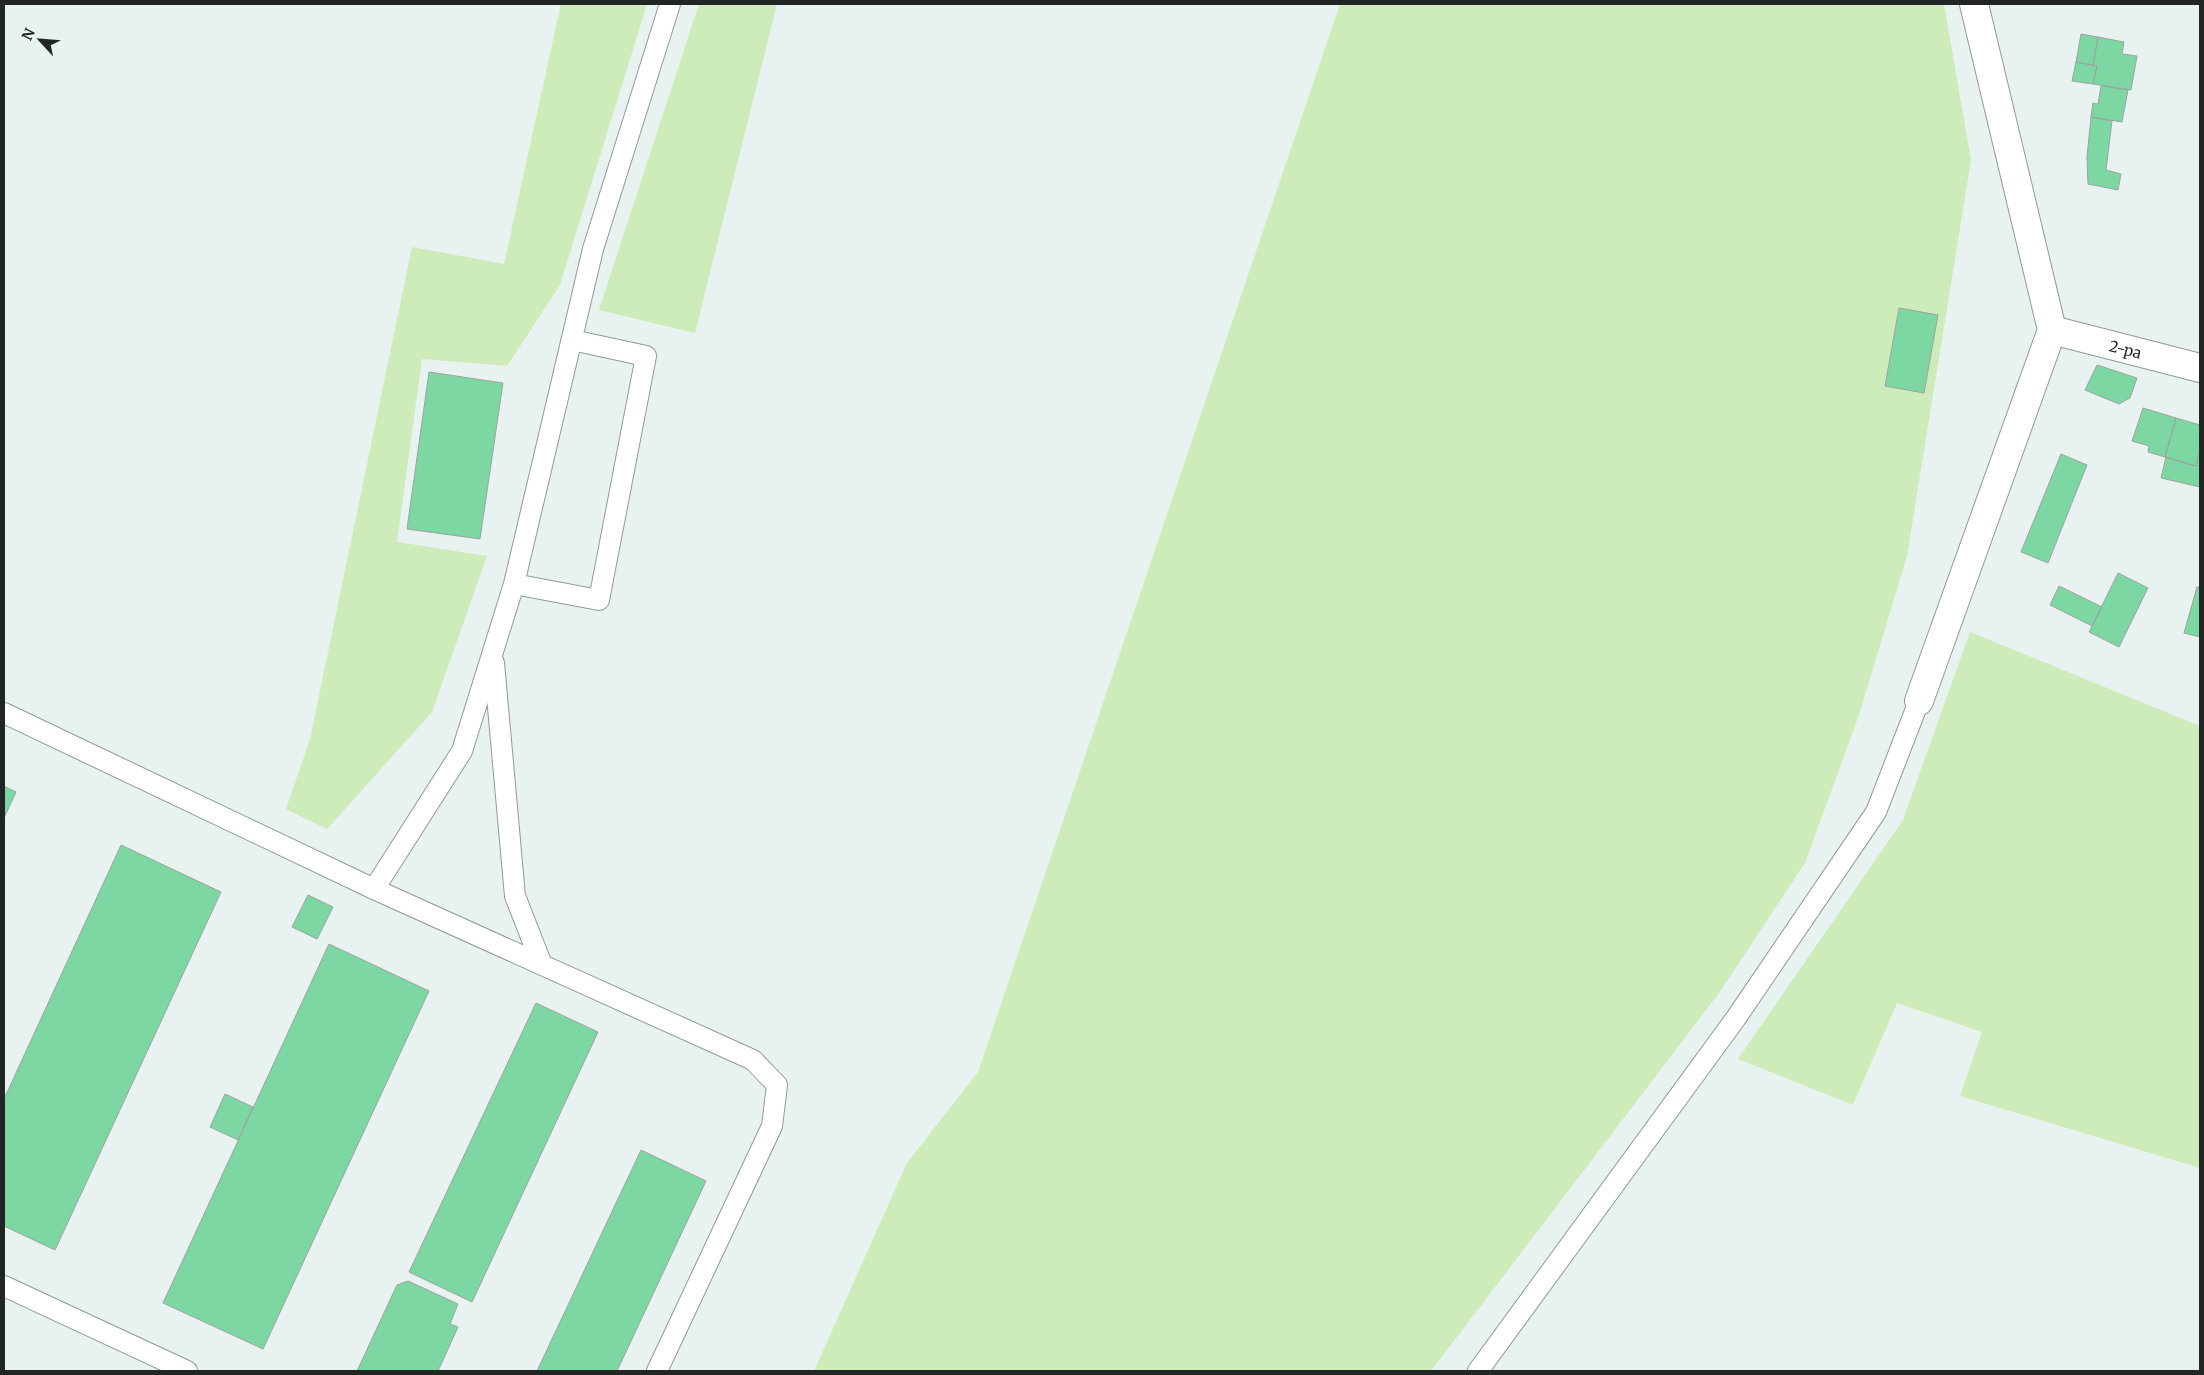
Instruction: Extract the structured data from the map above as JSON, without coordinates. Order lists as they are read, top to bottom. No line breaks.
{"streets":{"street":["2-ра"]},"north":"top left"}
